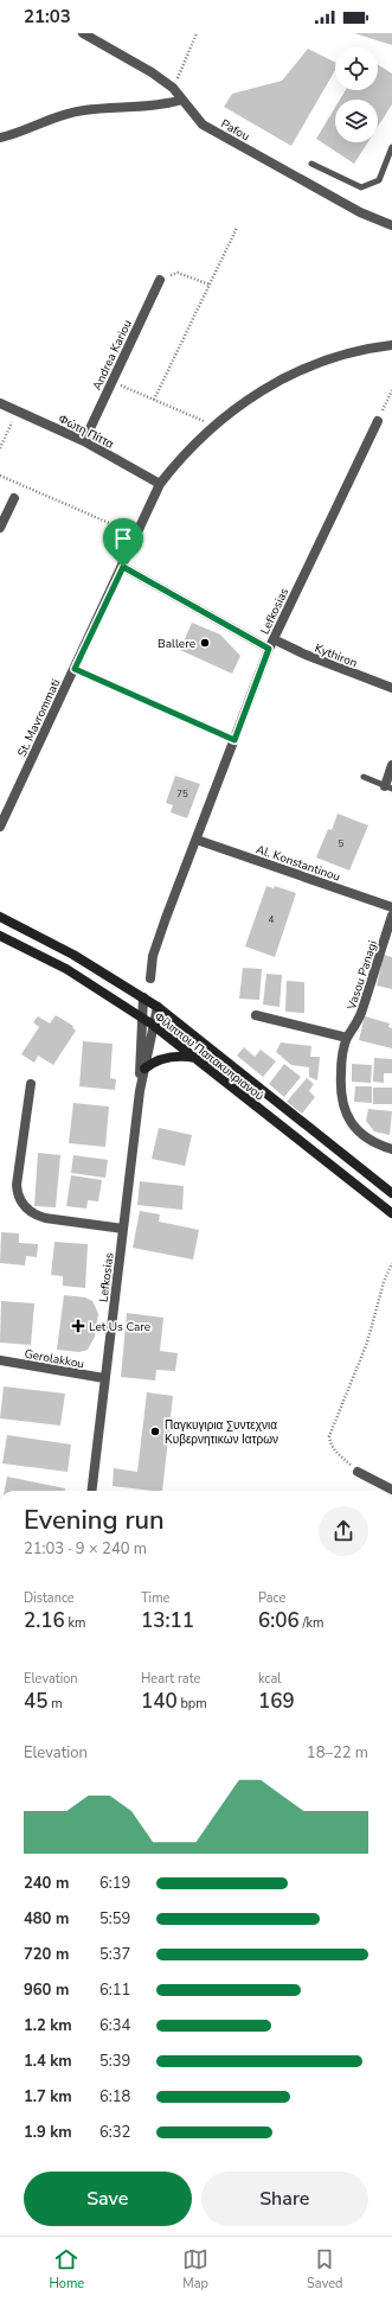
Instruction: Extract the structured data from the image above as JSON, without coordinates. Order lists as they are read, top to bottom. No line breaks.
{"streets":{"main road":["Φίλιππου Παπακυπριανού"],"street":["Pafou","Andrea Kariou","Φώτη Πίττα","Lefkosias","Kythiron","St. Mavrommati","Al. Konstantinou","Vasou Panagi","Gerolakkou"]},"crossings":[["Andrea Kariou","Φώτη Πίττα"],["Φώτη Πίττα","St. Mavrommati"],["Lefkosias","Kythiron"],["Lefkosias","Al. Konstantinou"],["Lefkosias","Φίλιππου Παπακυπριανού"],["Lefkosias","Gerolakkou"]],"places":{"other":["Ballere","Παγκυγιρια Συντεχνια Κυβερνητικων Ιατρων"],"health":["Let Us Care"]},"house_numbers":["75","5","4"],"page":{"status":"21:03","heading":["Evening run","21:03 · 9 × 240 m"],"stats":[["Distance","2.16 km"],["Time","13:11"],["Pace","6:06 /km"],["Elevation","45 m"],["Heart rate","140 bpm"],["kcal","169"]],"chart":["Elevation","18–22 m"],"list":[{"name":"240 m","note":"6:19"},{"name":"480 m","note":"5:59"},{"name":"720 m","note":"5:37"},{"name":"960 m","note":"6:11"},{"name":"1.2 km","note":"6:34"},{"name":"1.4 km","note":"5:39"},{"name":"1.7 km","note":"6:18"},{"name":"1.9 km","note":"6:32"}],"buttons":["Save","Share"],"tabs":["Home","Map","Saved"]}}
